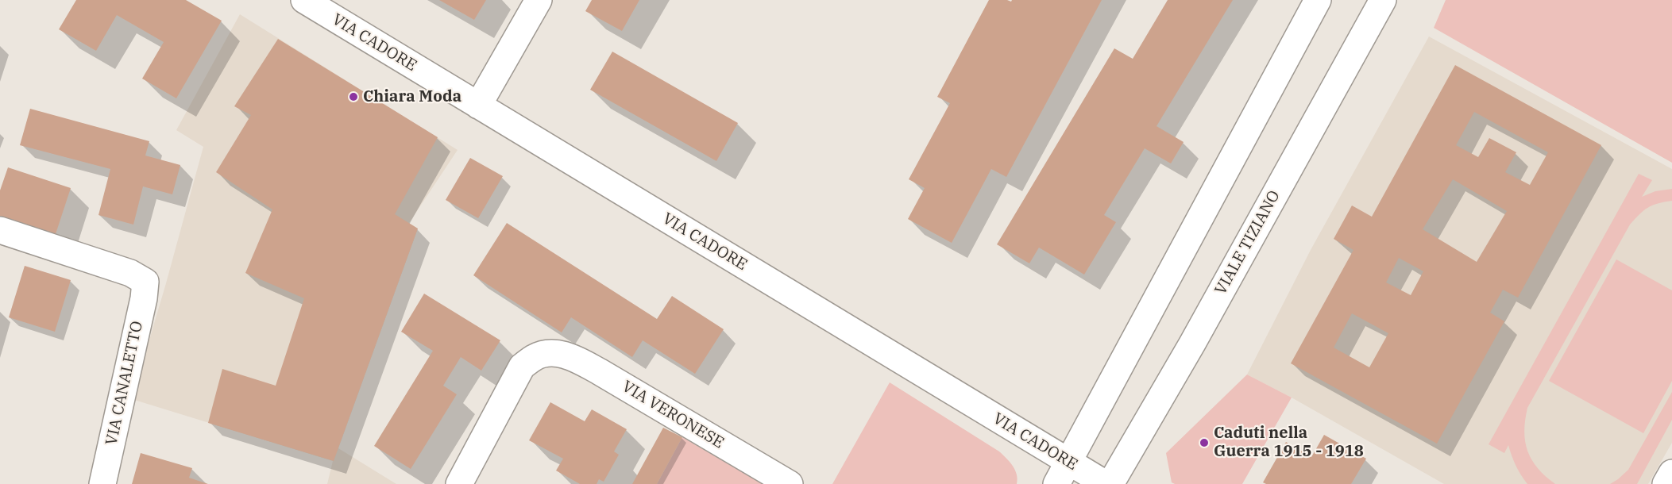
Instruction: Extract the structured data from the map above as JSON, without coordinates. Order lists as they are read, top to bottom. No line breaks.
{"streets":{"street":["VIA CADORE","VIALE TIZIANO","VIA CANALETTO","VIA VERONESE"]},"places":["Chiara Moda","Caduti nella Guerra 1915 - 1918"]}
